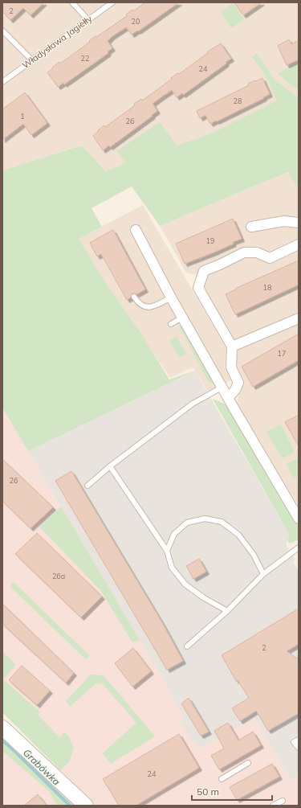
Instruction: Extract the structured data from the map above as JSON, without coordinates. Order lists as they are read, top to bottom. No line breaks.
{"streets":{"lane":["Władysława Jagiełły"]},"water":["Grabówka"],"house_numbers":["2","20","22","24","28","1","26","19","18","17","26","26a","2","24"],"scale_bar":"50 m"}
